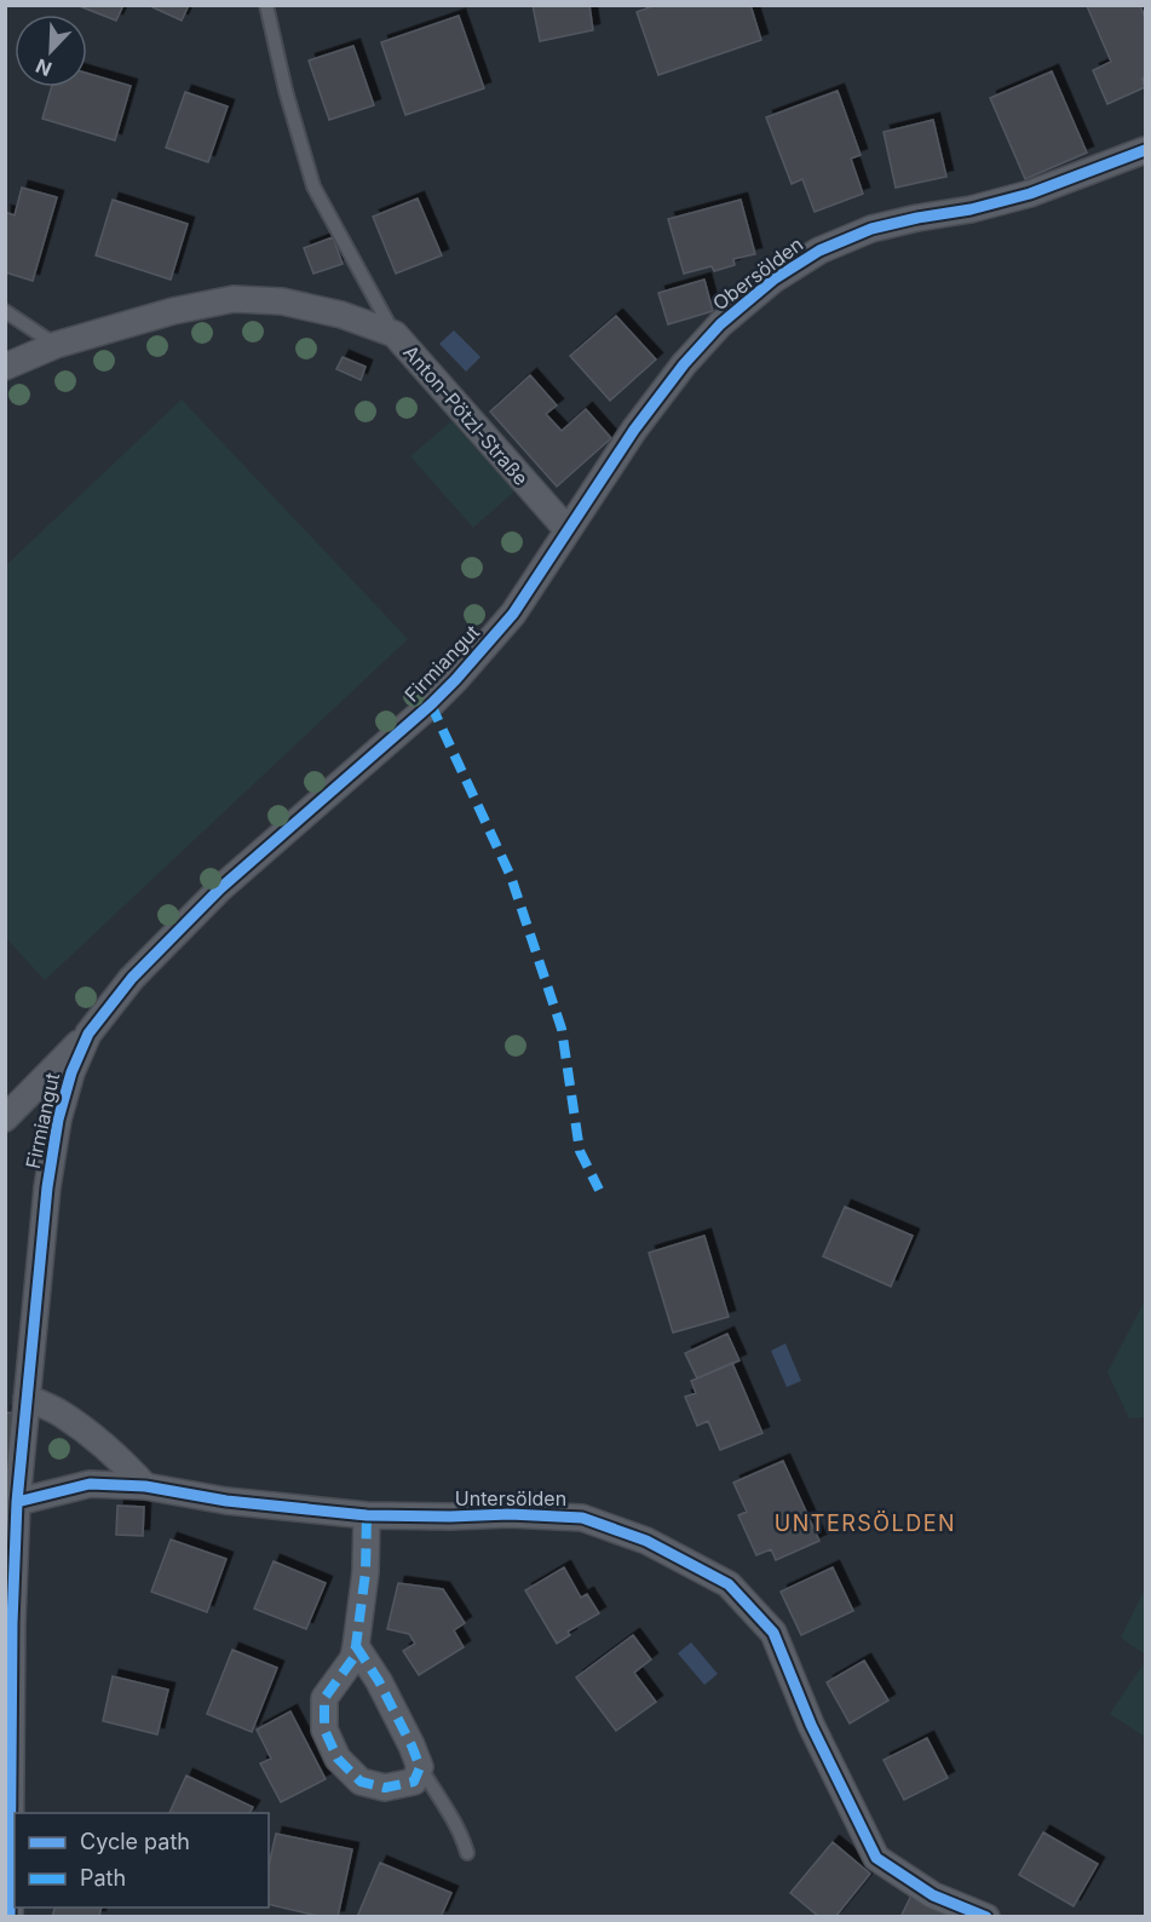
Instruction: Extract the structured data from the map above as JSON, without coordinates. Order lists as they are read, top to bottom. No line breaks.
{"streets":{"street":["Obersölden","Anton-Pötzl-Straße","Firmiangut","Untersölden"]},"crossings":[["Obersölden","Anton-Pötzl-Straße"],["Obersölden","Firmiangut"],["Anton-Pötzl-Straße","Firmiangut"],["Firmiangut","Untersölden"]],"districts":["UNTERSÖLDEN"],"legend":["Cycle path","Path"],"north":"bottom left"}
